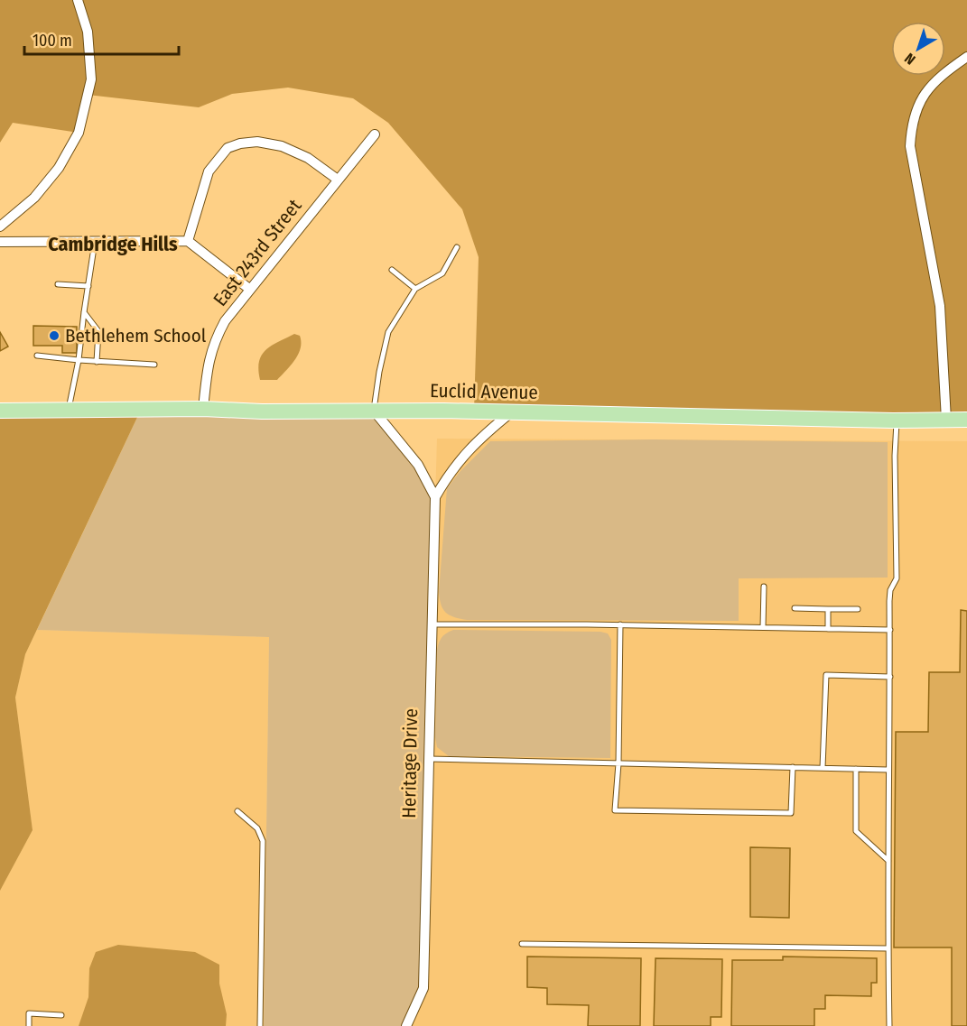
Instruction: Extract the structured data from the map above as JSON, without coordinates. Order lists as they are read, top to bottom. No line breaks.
{"streets":{"main road":["Euclid Avenue"],"street":["East 243rd Street","Heritage Drive"]},"crossings":[["East 243rd Street","Euclid Avenue"],["Euclid Avenue","Heritage Drive"]],"districts":["Cambridge Hills"],"places":["Bethlehem School"],"scale_bar":"100 m","north":"bottom left"}
